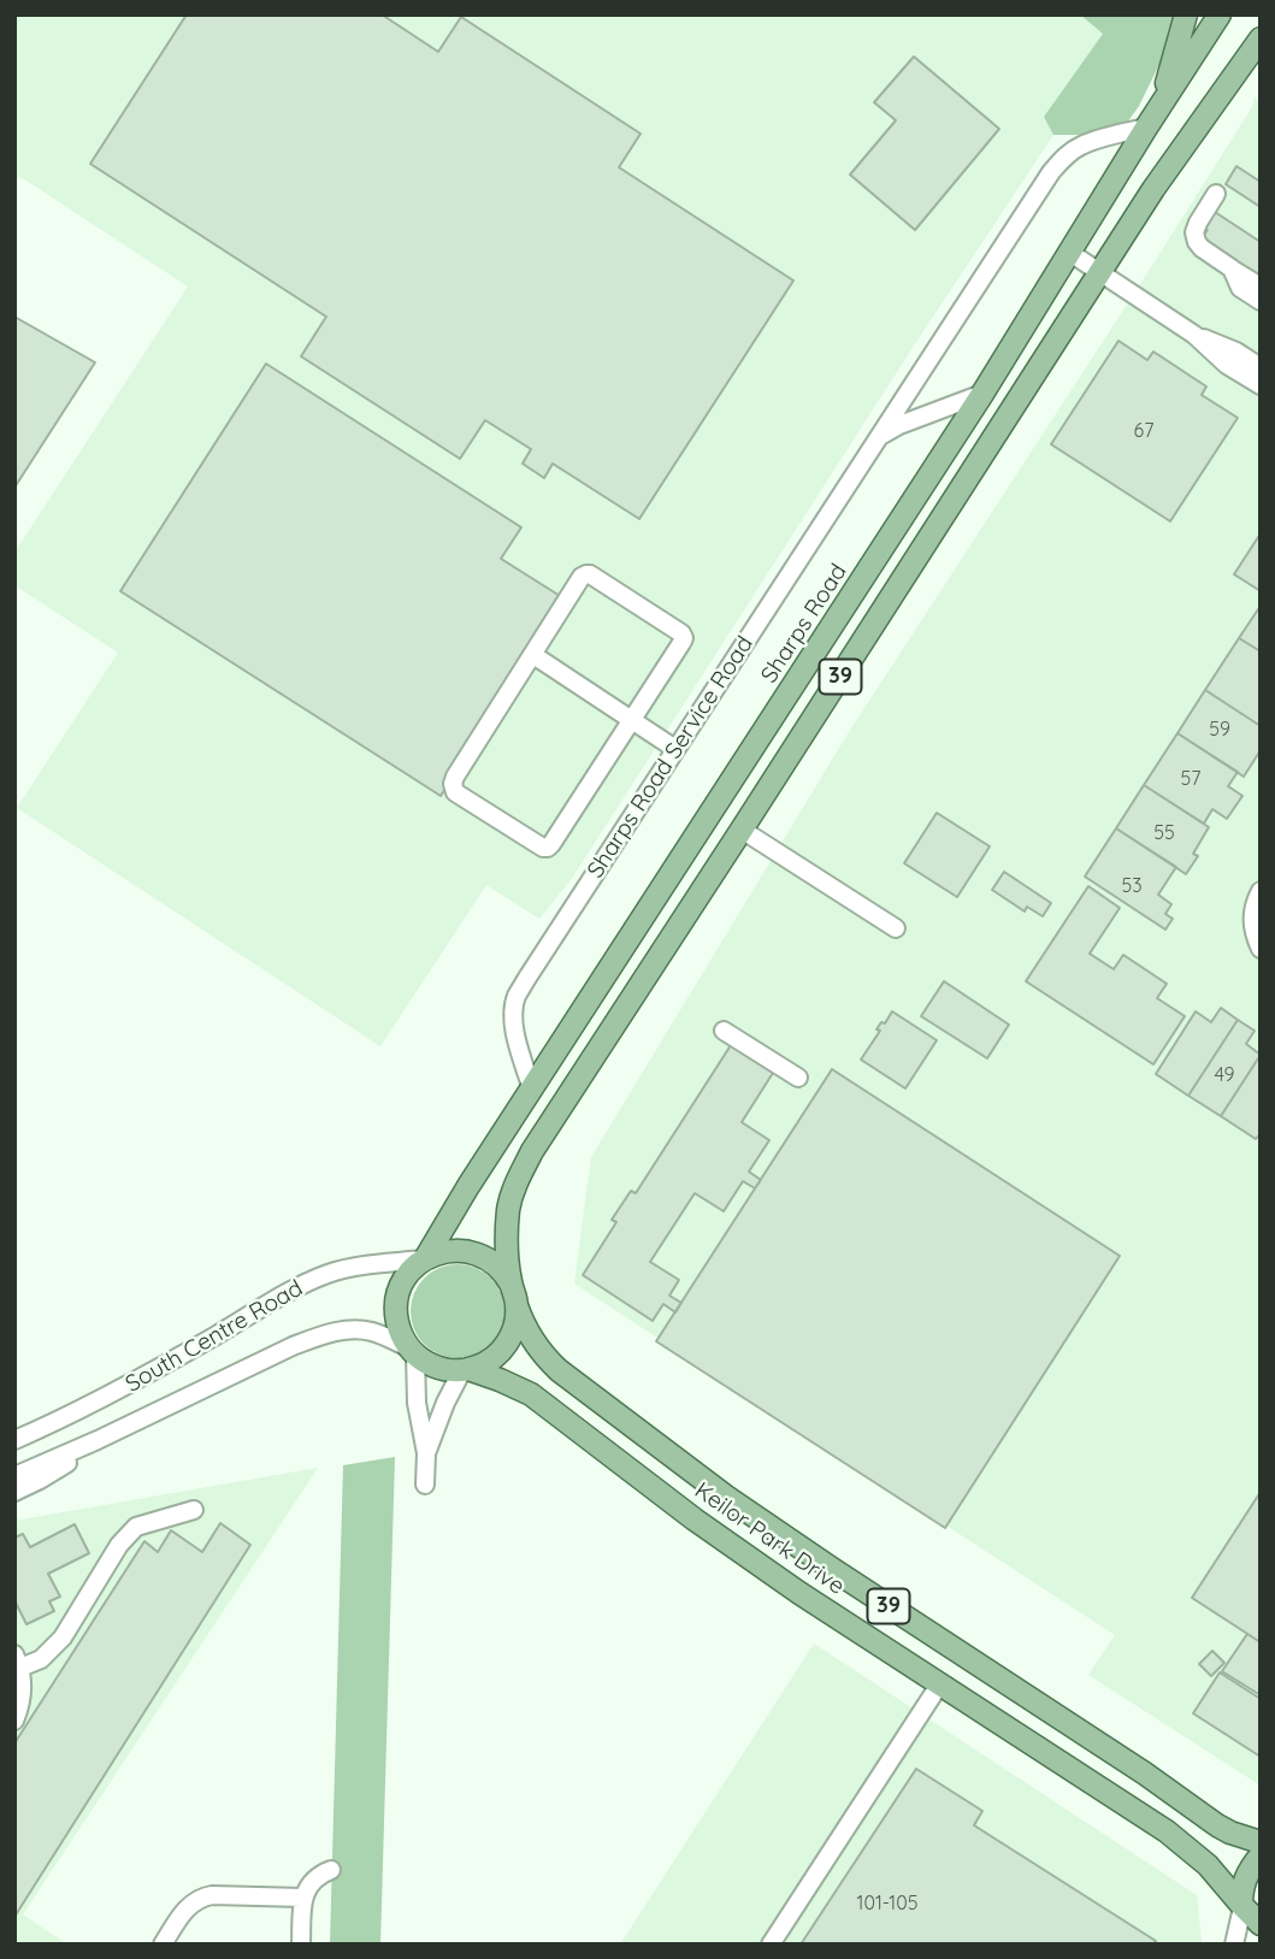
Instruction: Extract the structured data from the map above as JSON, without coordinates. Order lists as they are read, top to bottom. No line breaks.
{"streets":{"main road":["Sharps Road","39","Keilor Park Drive"],"street":["Sharps Road Service Road","South Centre Road"]},"crossings":[["Sharps Road","39"],["Sharps Road","Sharps Road Service Road"],["Sharps Road","South Centre Road"],["Sharps Road","Keilor Park Drive"],["39","South Centre Road"],["39","Keilor Park Drive"],["South Centre Road","Keilor Park Drive"]],"house_numbers":["67","59","57","55","53","49","101-105"]}
